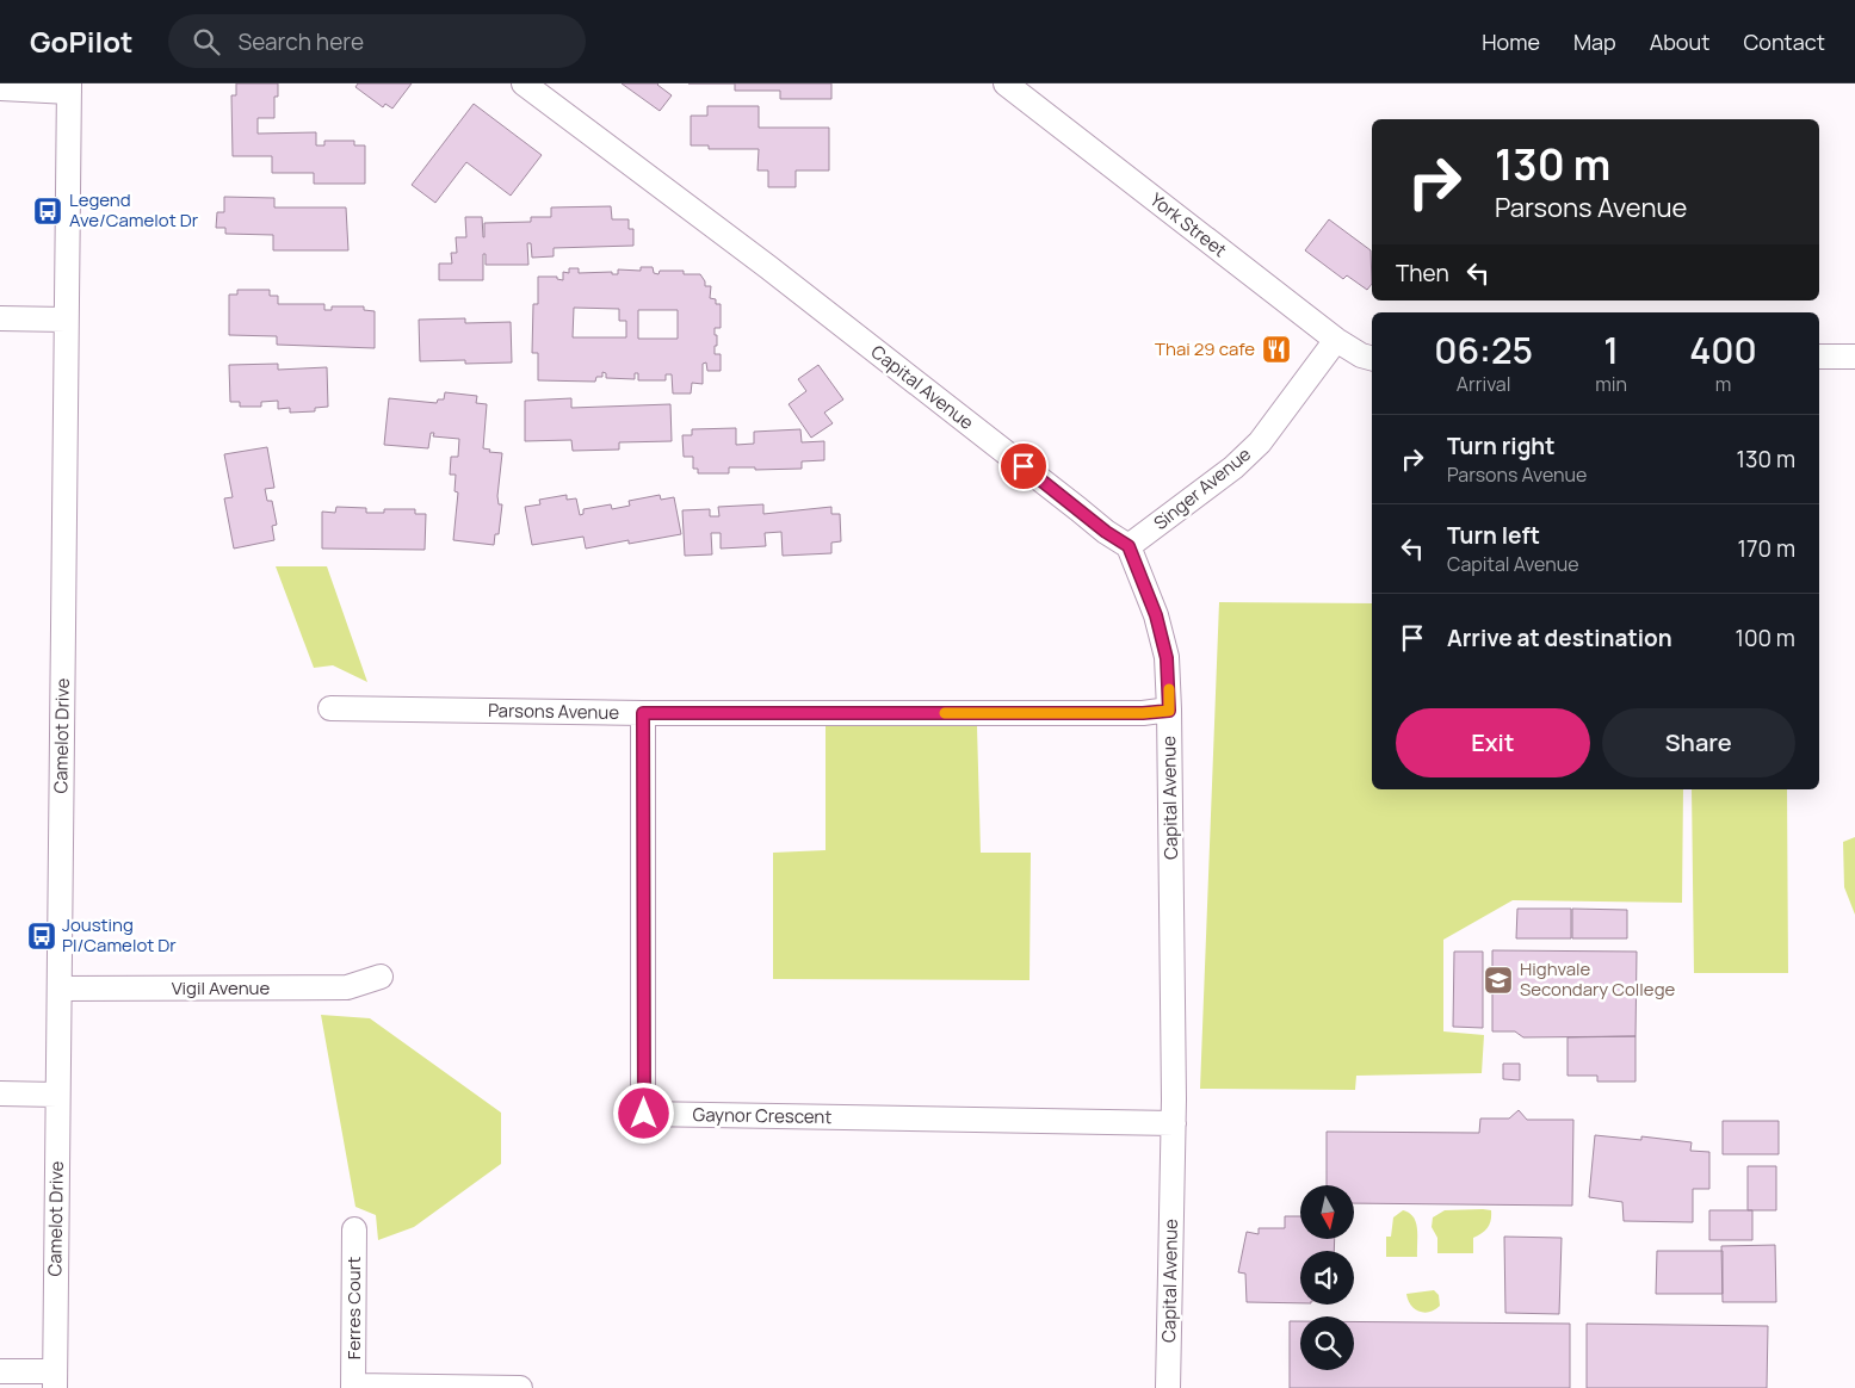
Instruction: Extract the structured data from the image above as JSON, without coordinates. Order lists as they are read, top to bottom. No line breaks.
{"streets":{"street":["York Street","Capital Avenue","Singer Avenue","Parsons Avenue","Camelot Drive","Vigil Avenue","Gaynor Crescent","Ferres Court"]},"crossings":[["York Street","Singer Avenue"],["Capital Avenue","Singer Avenue"],["Capital Avenue","Parsons Avenue"],["Capital Avenue","Gaynor Crescent"],["Parsons Avenue","Gaynor Crescent"],["Camelot Drive","Vigil Avenue"]],"places":{"bus stop":["Legend Ave/Camelot Dr","Jousting Pl/Camelot Dr"],"restaurant":["Thai 29 cafe"],"school or university":["Highvale Secondary College"]},"north":"bottom","page":{"header":"GoPilot","search":"Search here","nav":["Home","Map","About","Contact"],"turn":["130 m","Parsons Avenue"],"then":"Then","eta":["06:25","Arrival","1","min","400","m"],"list":[{"name":"Turn right","note":"Parsons Avenue","value":"130 m"},{"name":"Turn left","note":"Capital Avenue","value":"170 m"},{"name":"Arrive at destination","value":"100 m"}],"buttons":["Exit","Share"]}}
